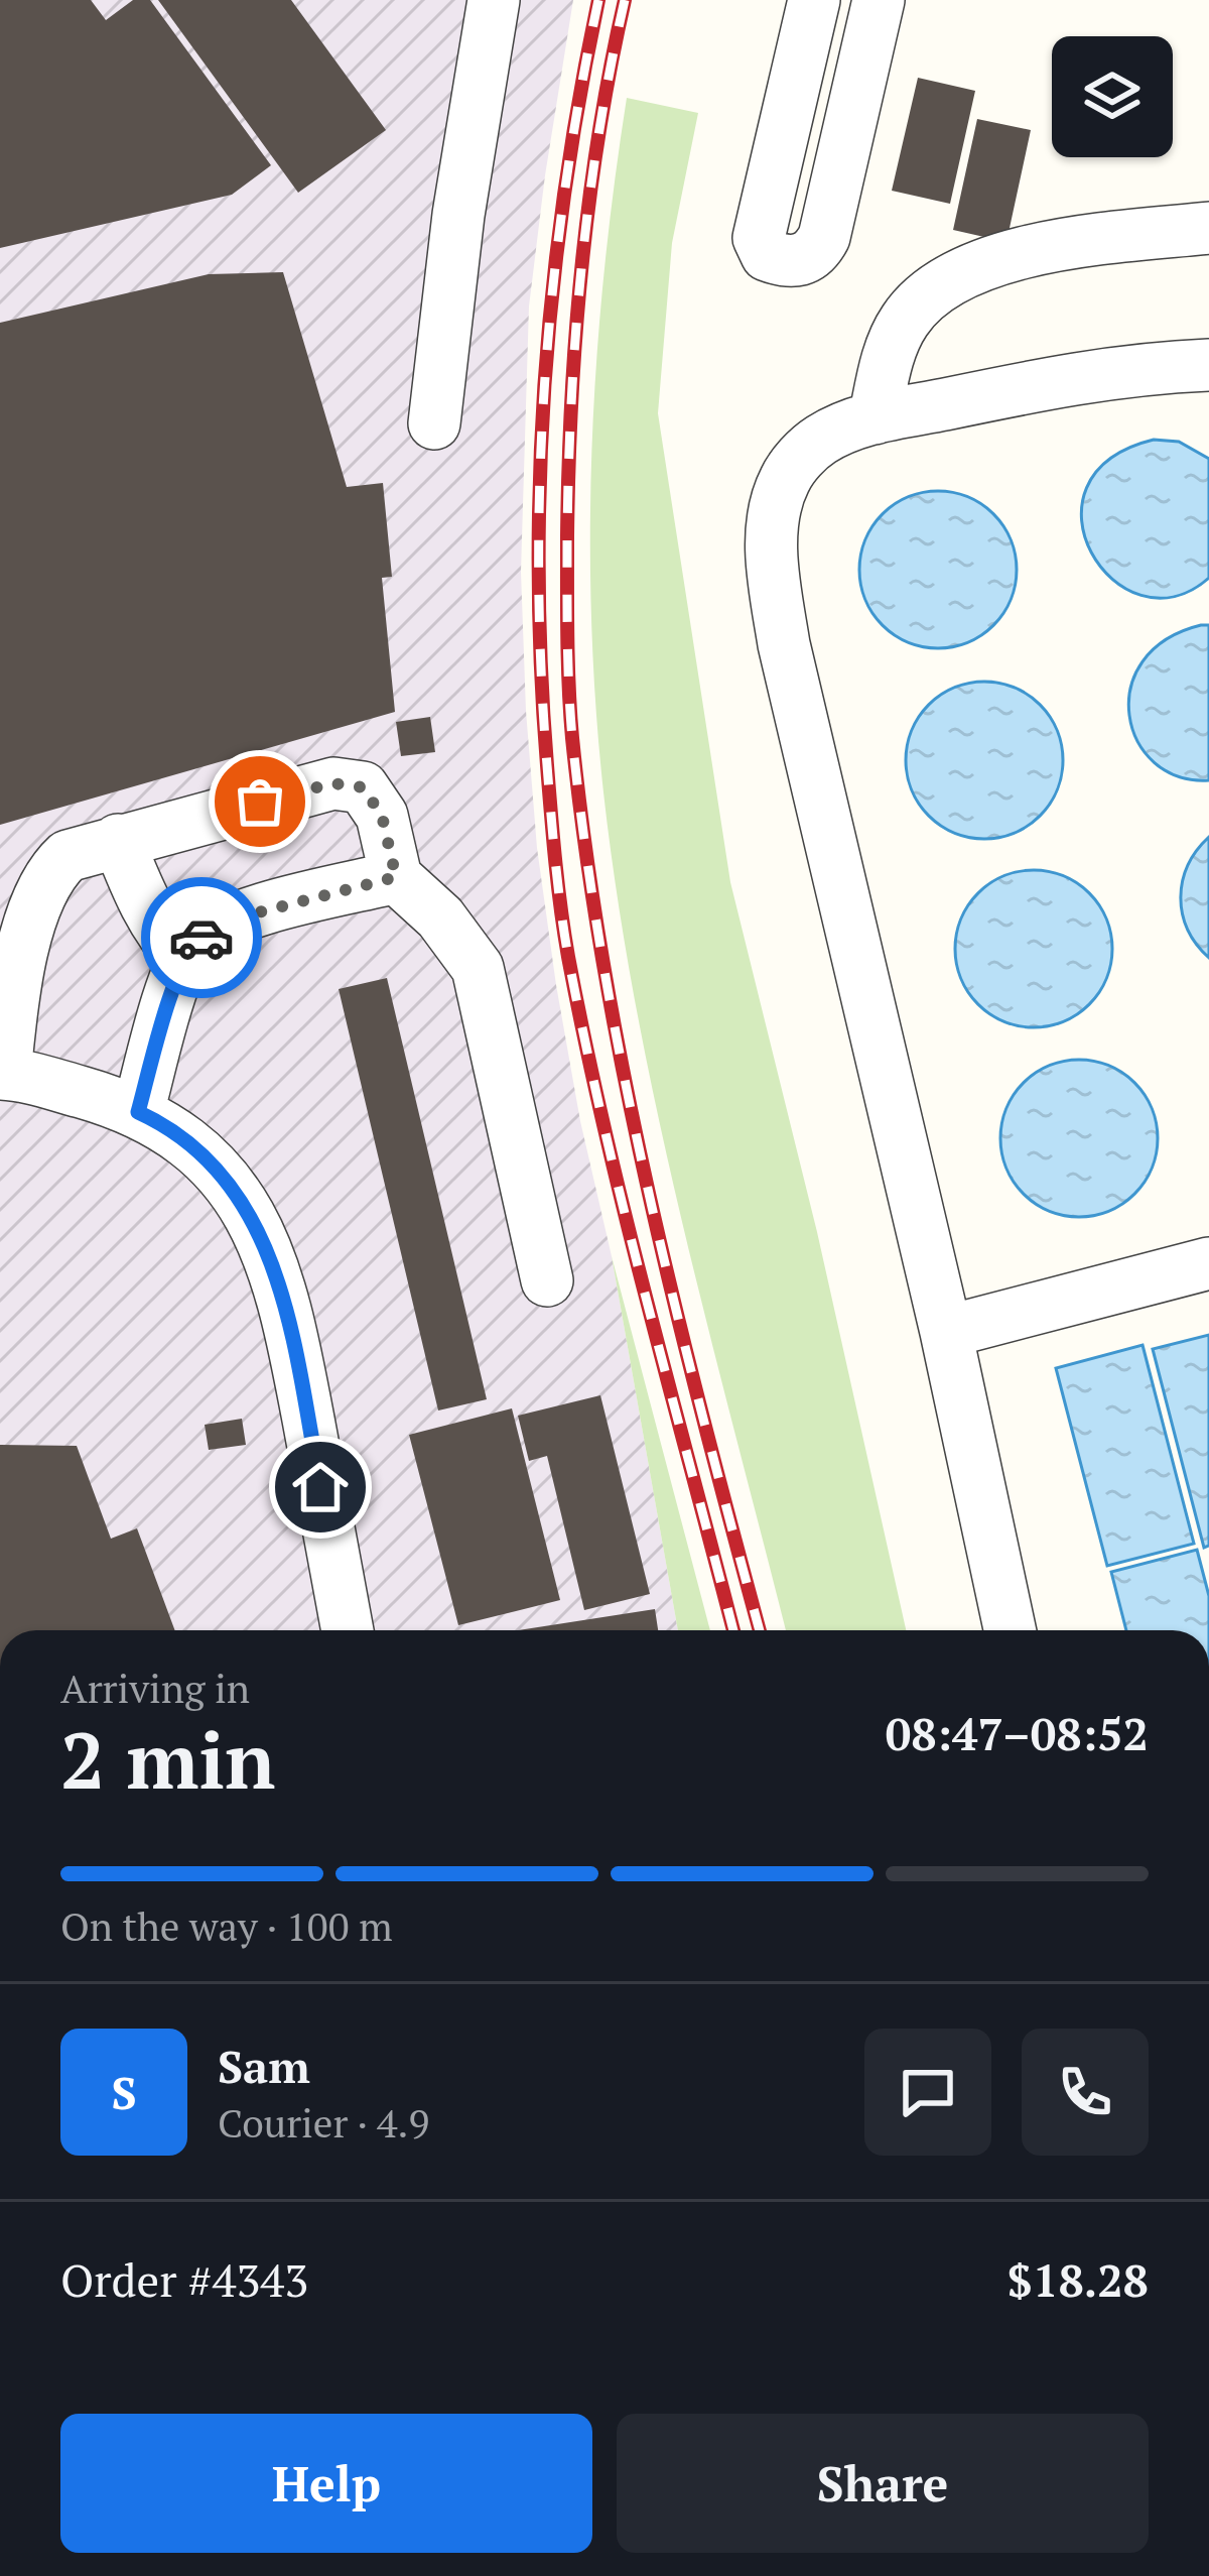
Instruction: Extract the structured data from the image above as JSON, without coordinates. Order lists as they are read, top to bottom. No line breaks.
{"page":{"heading":["2 min","Arriving in","08:47–08:52"],"panel":["Sam","Courier · 4.9","Order #4343","$18.28"],"bar":"On the way · 100 m","round":"S","buttons":["Help","Share"]}}
